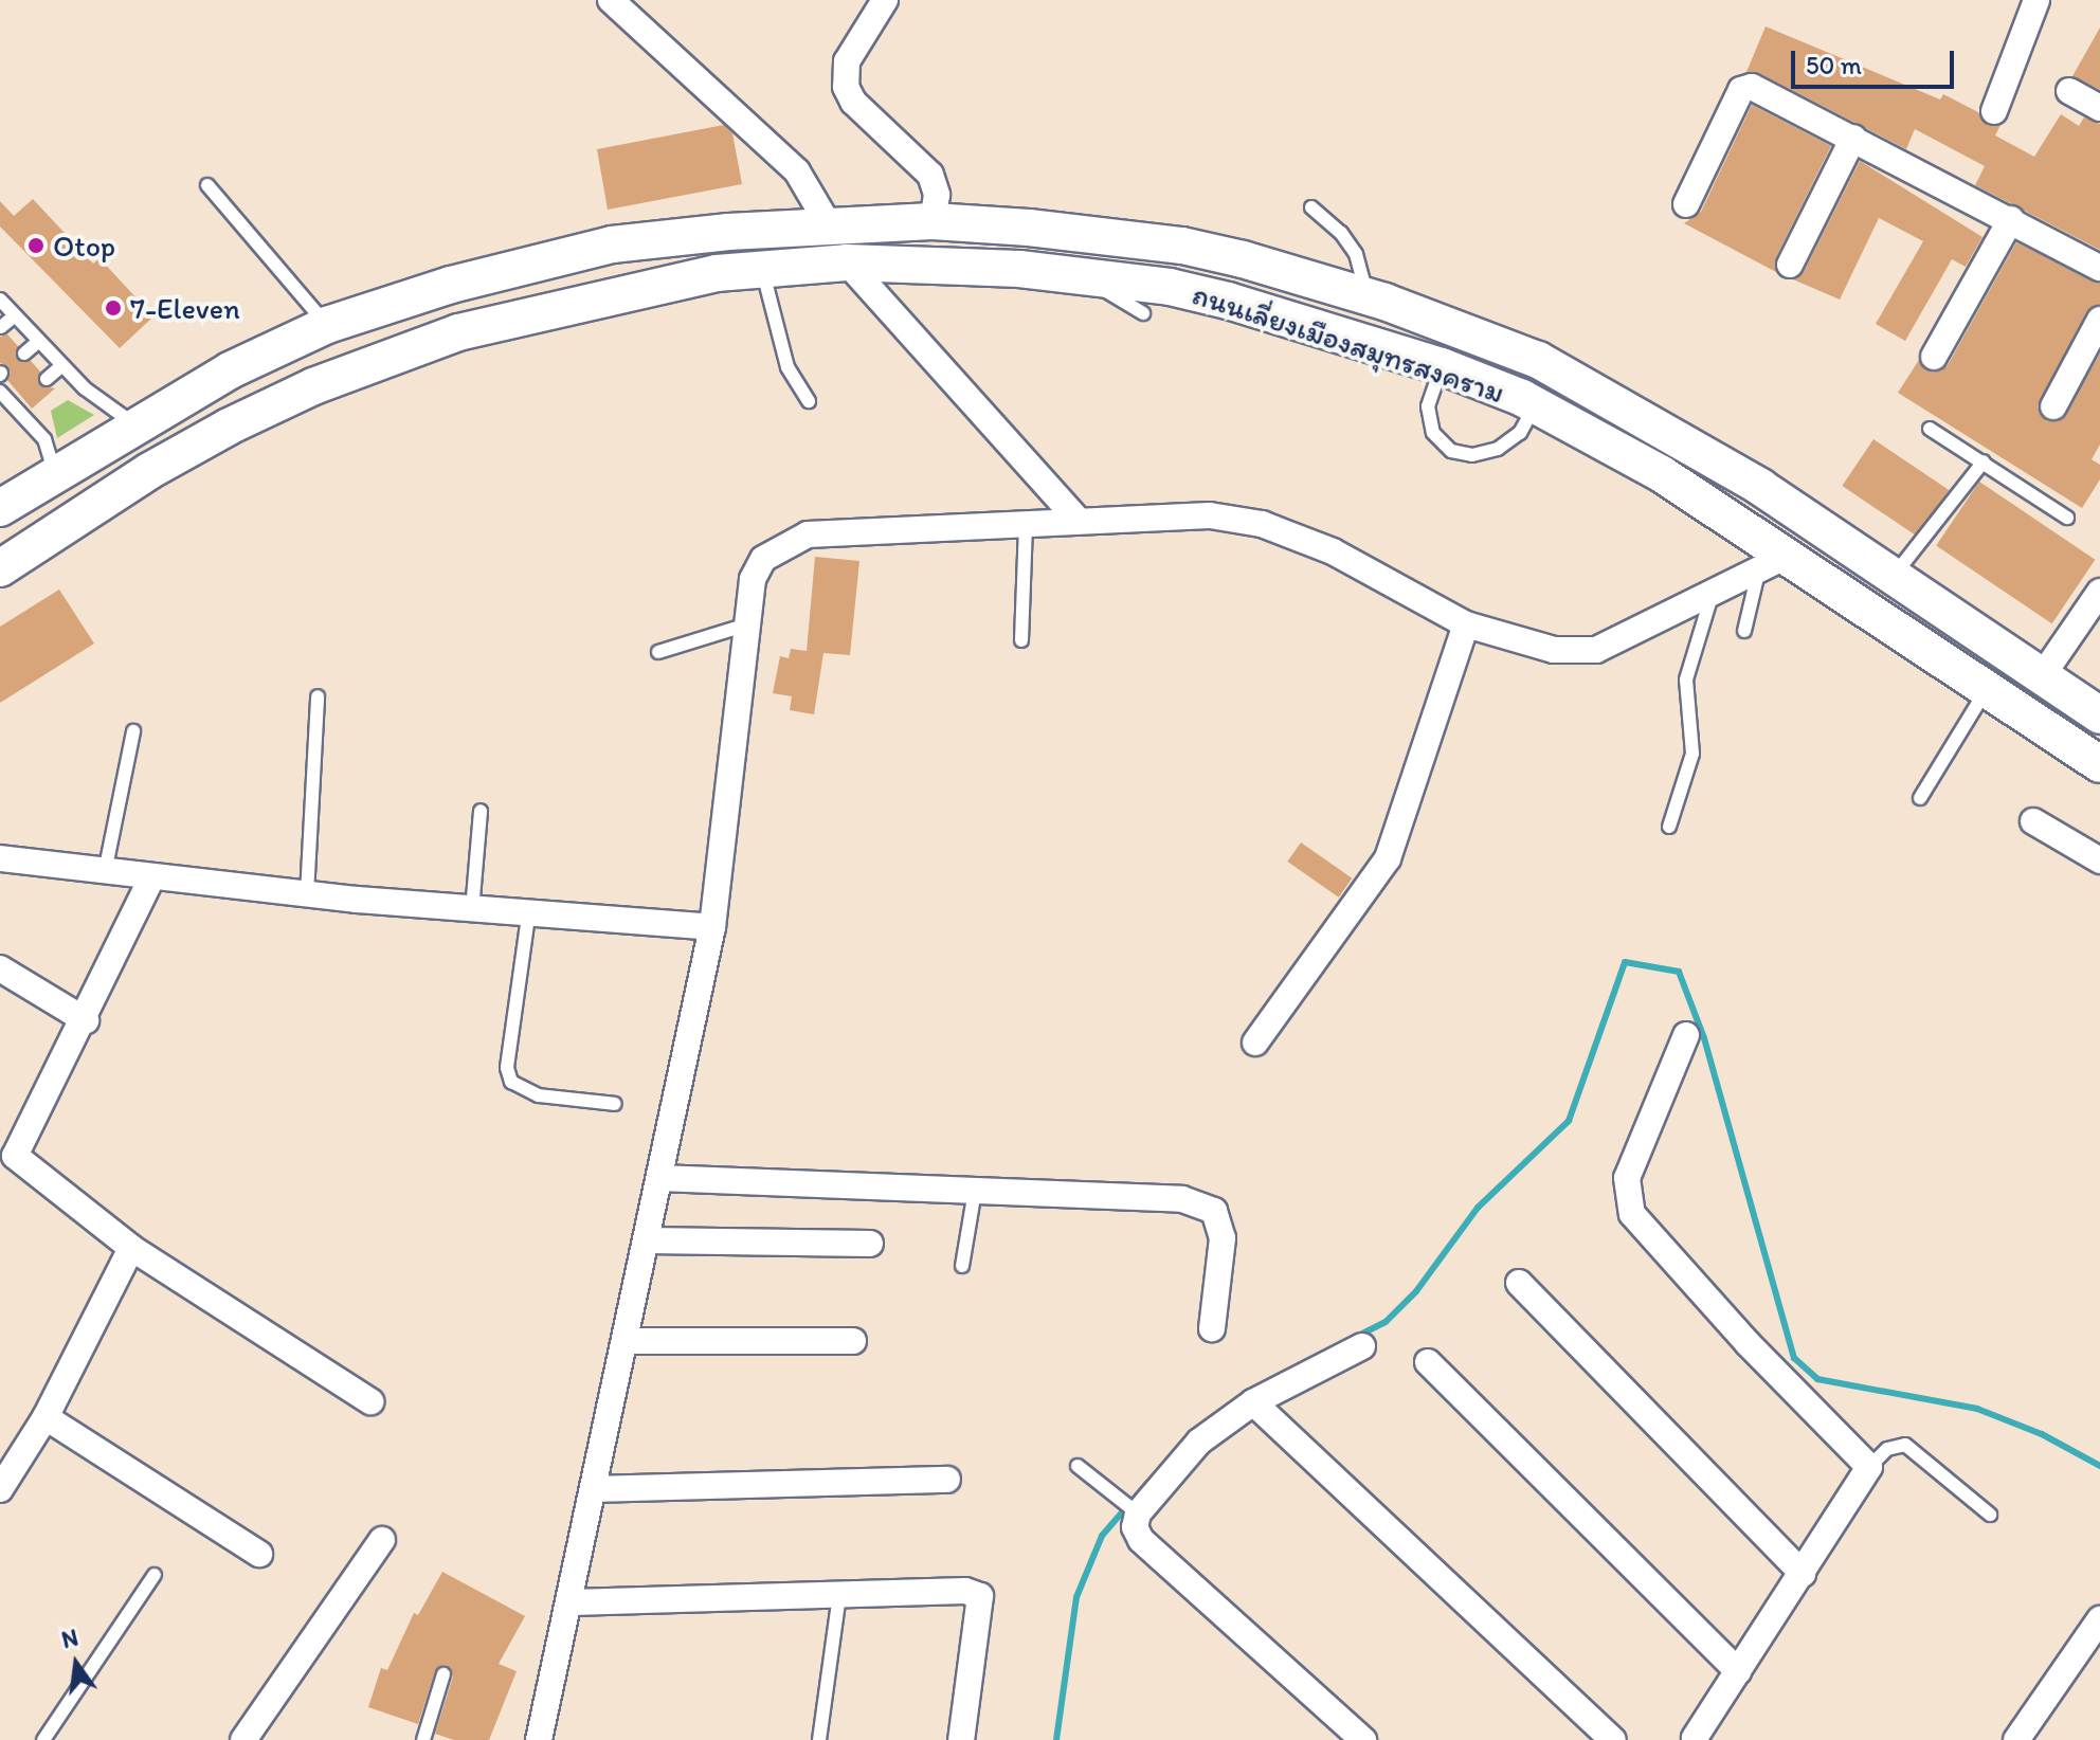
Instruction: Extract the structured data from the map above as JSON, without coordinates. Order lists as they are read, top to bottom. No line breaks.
{"streets":{"main road":["ถนนเลี่ยงเมืองสมุทรสงคราม"]},"places":["Otop","7-Eleven"],"scale_bar":"50 m","north":"top"}
